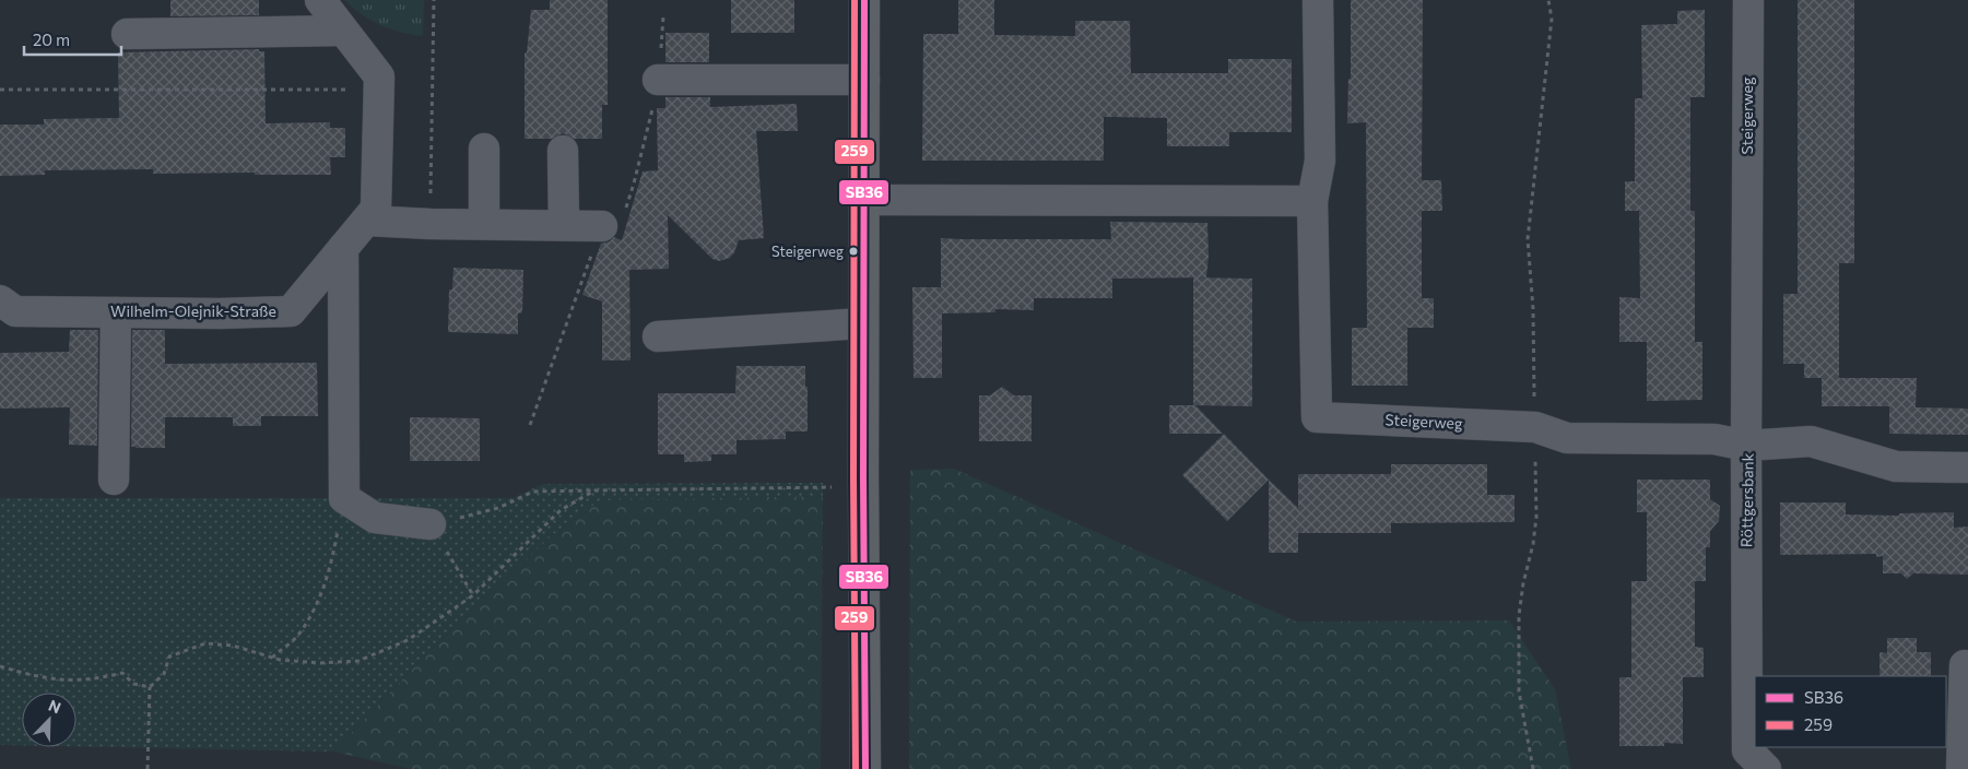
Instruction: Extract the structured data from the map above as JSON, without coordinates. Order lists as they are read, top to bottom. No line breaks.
{"streets":{"street":["Steigerweg","Wilhelm-Olejnik-Straße","Röttgersbank"]},"crossings":[["Steigerweg","Röttgersbank"]],"places":["Steigerweg"],"lines":["transit line SB36","transit line 259"],"legend":["SB36","259"],"scale_bar":"20 m","north":"top right"}
